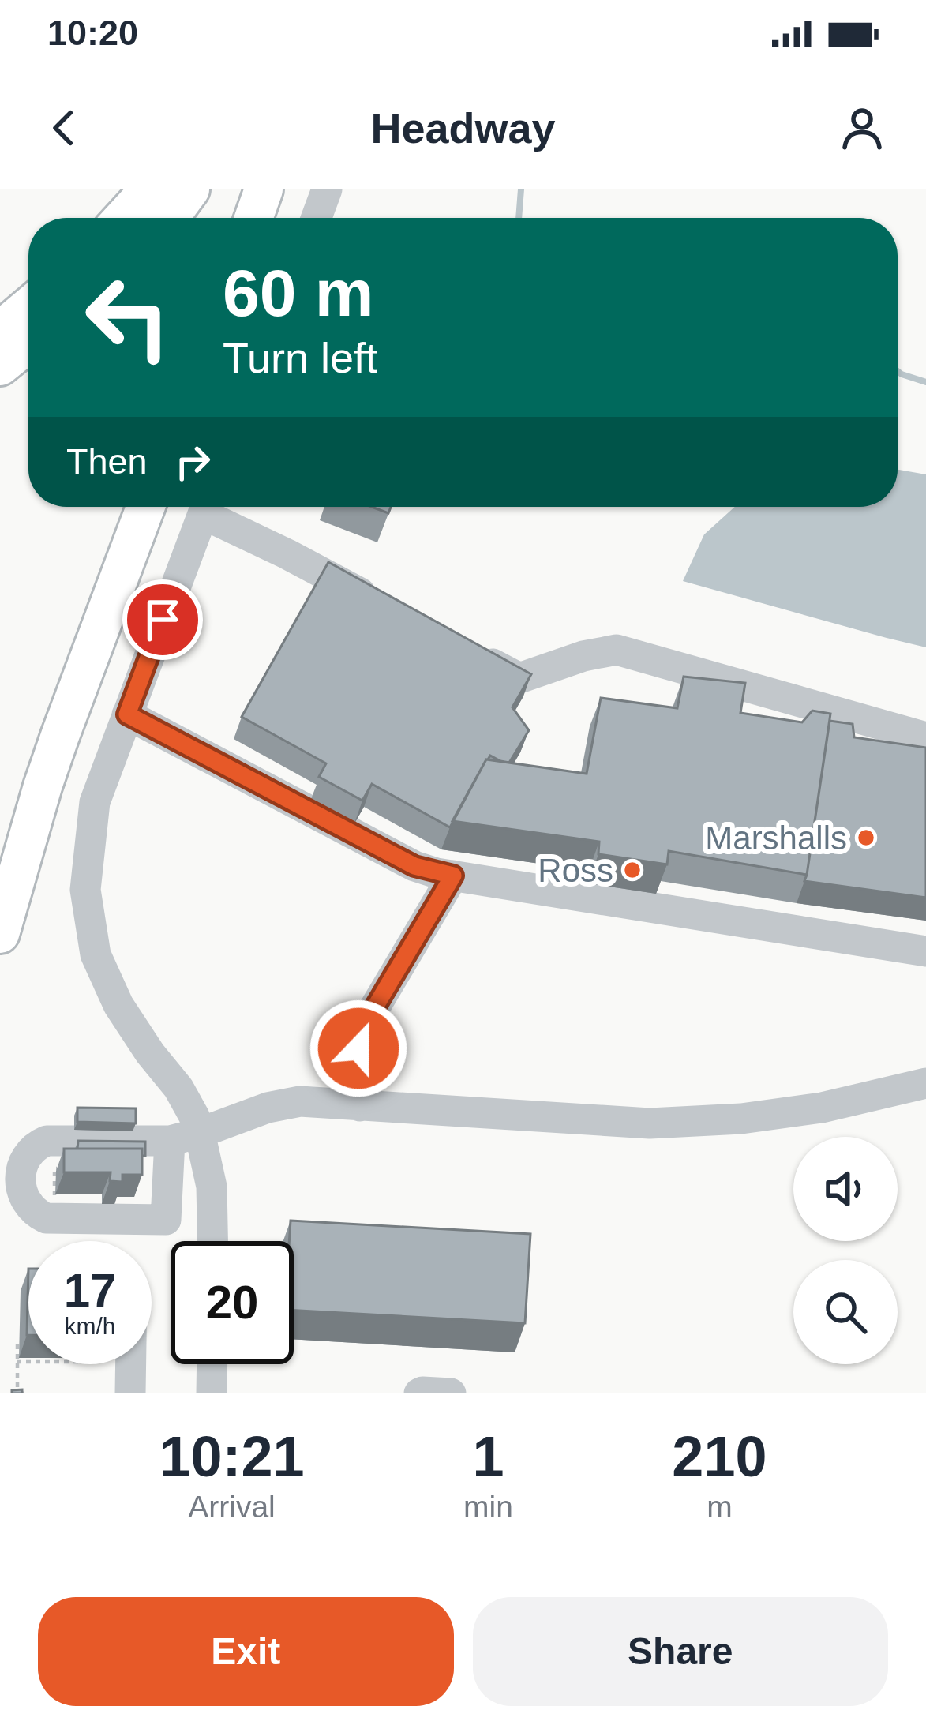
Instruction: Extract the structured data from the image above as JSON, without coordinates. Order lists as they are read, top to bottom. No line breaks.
{"places":["Marshalls","Ross"],"page":{"status":"10:20","header":"Headway","turn":["60 m","Turn left"],"then":"Then","speed":"17 km/h","limit":"20","eta":["10:21","Arrival","1","min","210","m"],"buttons":["Exit","Share"]}}
